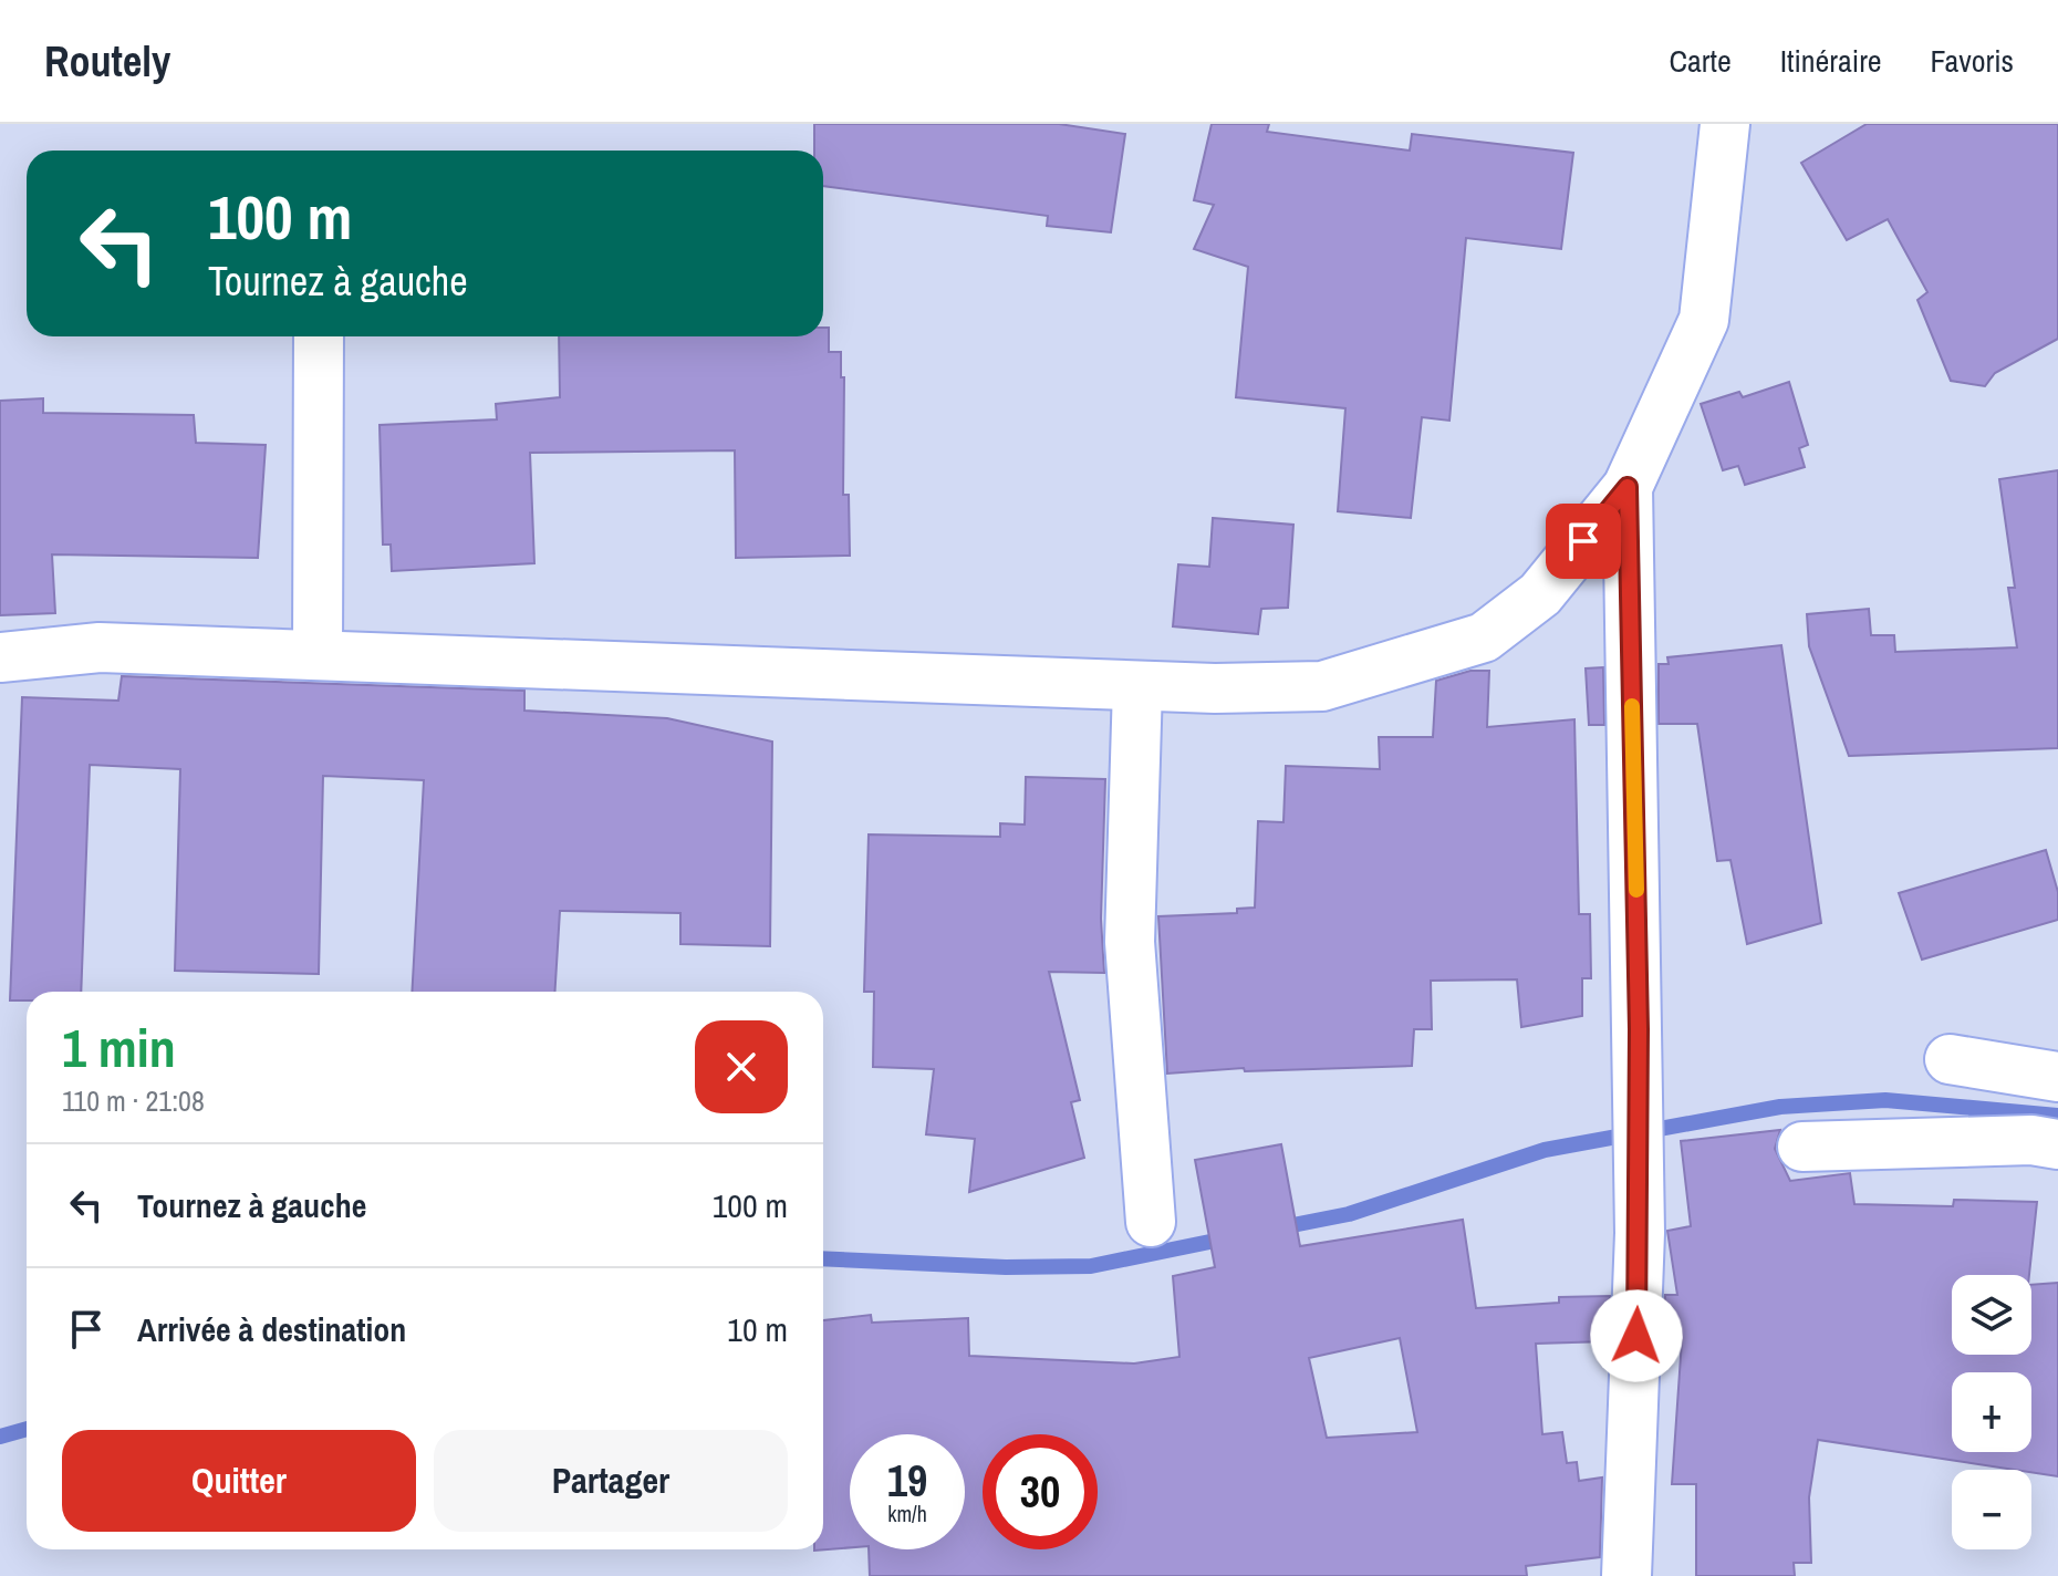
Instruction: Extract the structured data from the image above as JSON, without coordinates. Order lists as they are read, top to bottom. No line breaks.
{"page":{"header":"Routely","nav":["Carte","Itinéraire","Favoris"],"turn":["100 m","Tournez à gauche"],"heading":["1 min","110 m · 21:08"],"list":[{"name":"Tournez à gauche","value":"100 m"},{"name":"Arrivée à destination","value":"10 m"}],"map_buttons":["+","−"],"buttons":["Quitter","Partager"],"speed":"19 km/h","limit":"30"}}
